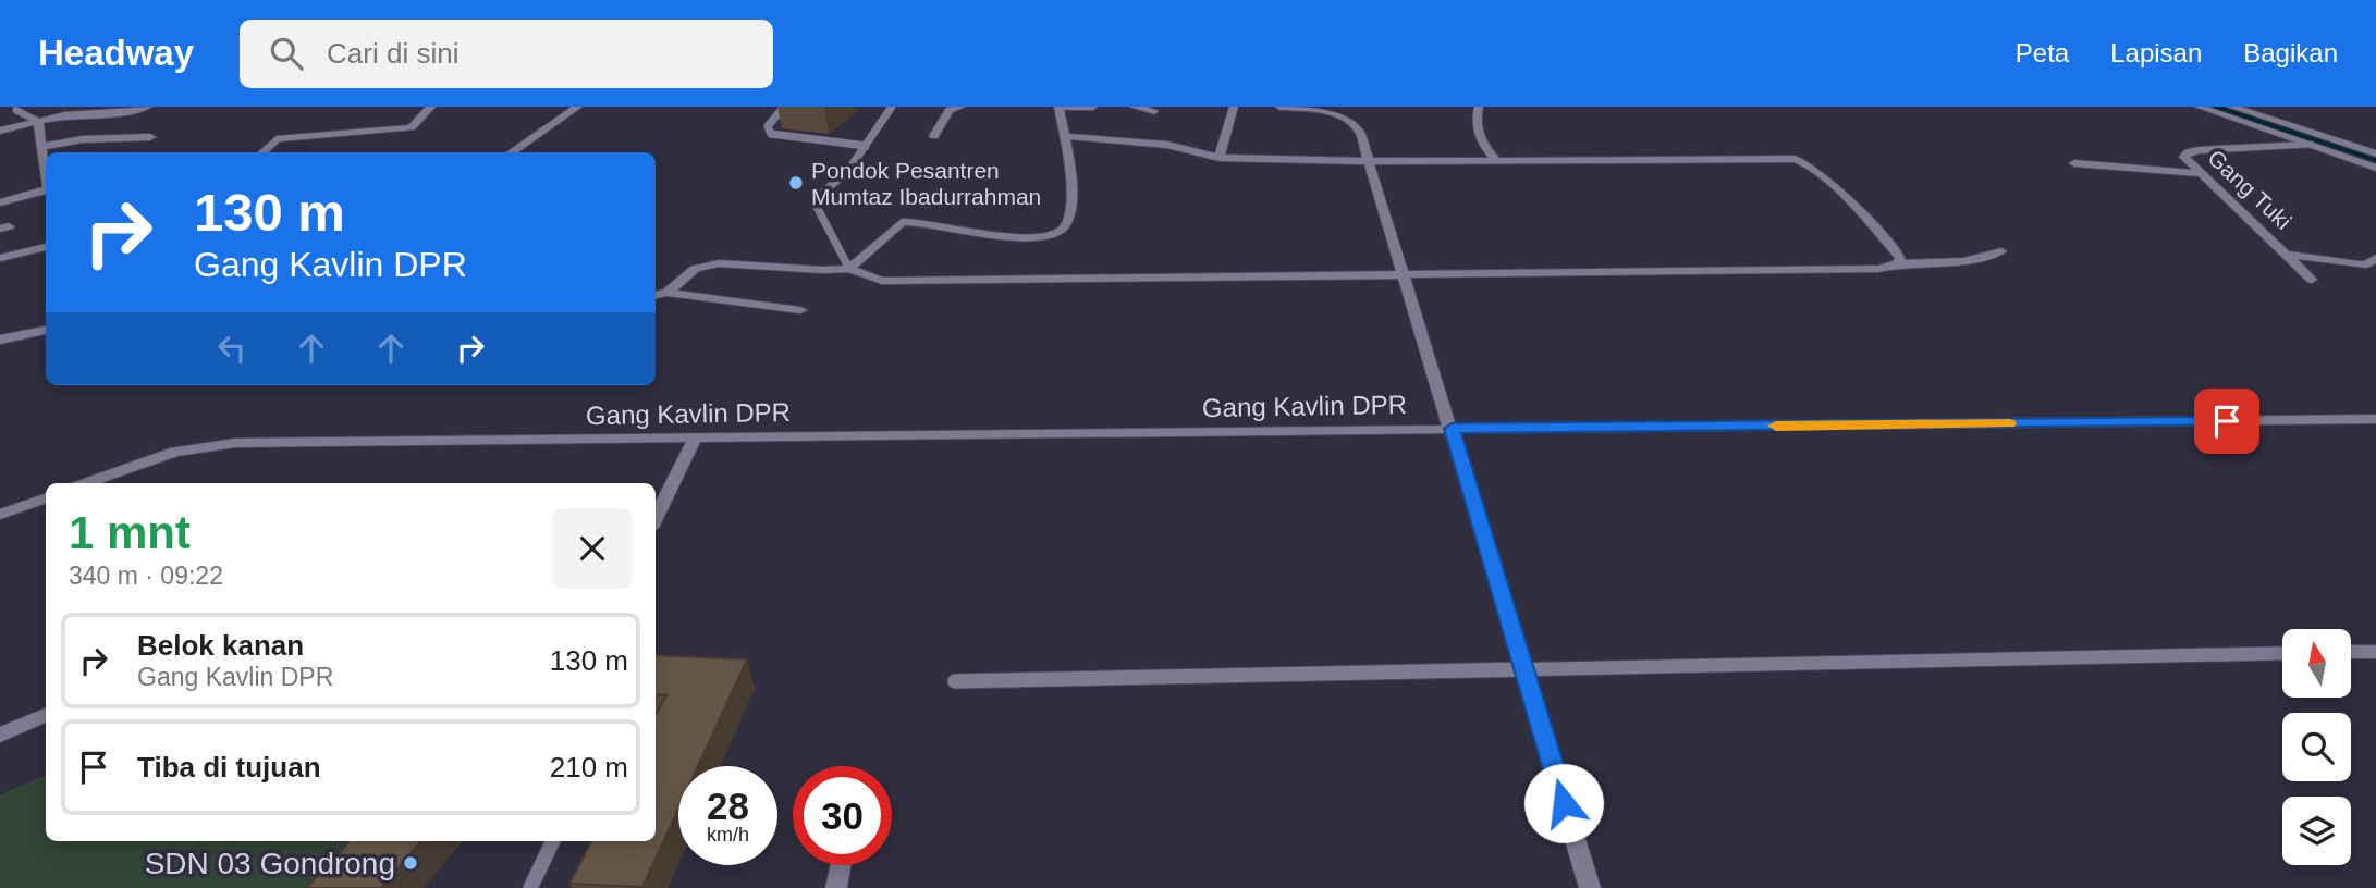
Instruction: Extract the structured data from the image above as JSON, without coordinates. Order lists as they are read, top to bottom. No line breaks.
{"streets":{"street":["Gang Tuki","Gang Kavlin DPR"]},"places":["Pondok Pesantren Mumtaz Ibadurrahman","SDN 03 Gondrong"],"north":"top","page":{"header":"Headway","search":"Cari di sini","nav":["Peta","Lapisan","Bagikan"],"turn":["130 m","Gang Kavlin DPR"],"heading":["1 mnt","340 m · 09:22"],"list":[{"name":"Belok kanan","note":"Gang Kavlin DPR","value":"130 m"},{"name":"Tiba di tujuan","value":"210 m"}],"speed":"28 km/h","limit":"30"}}
